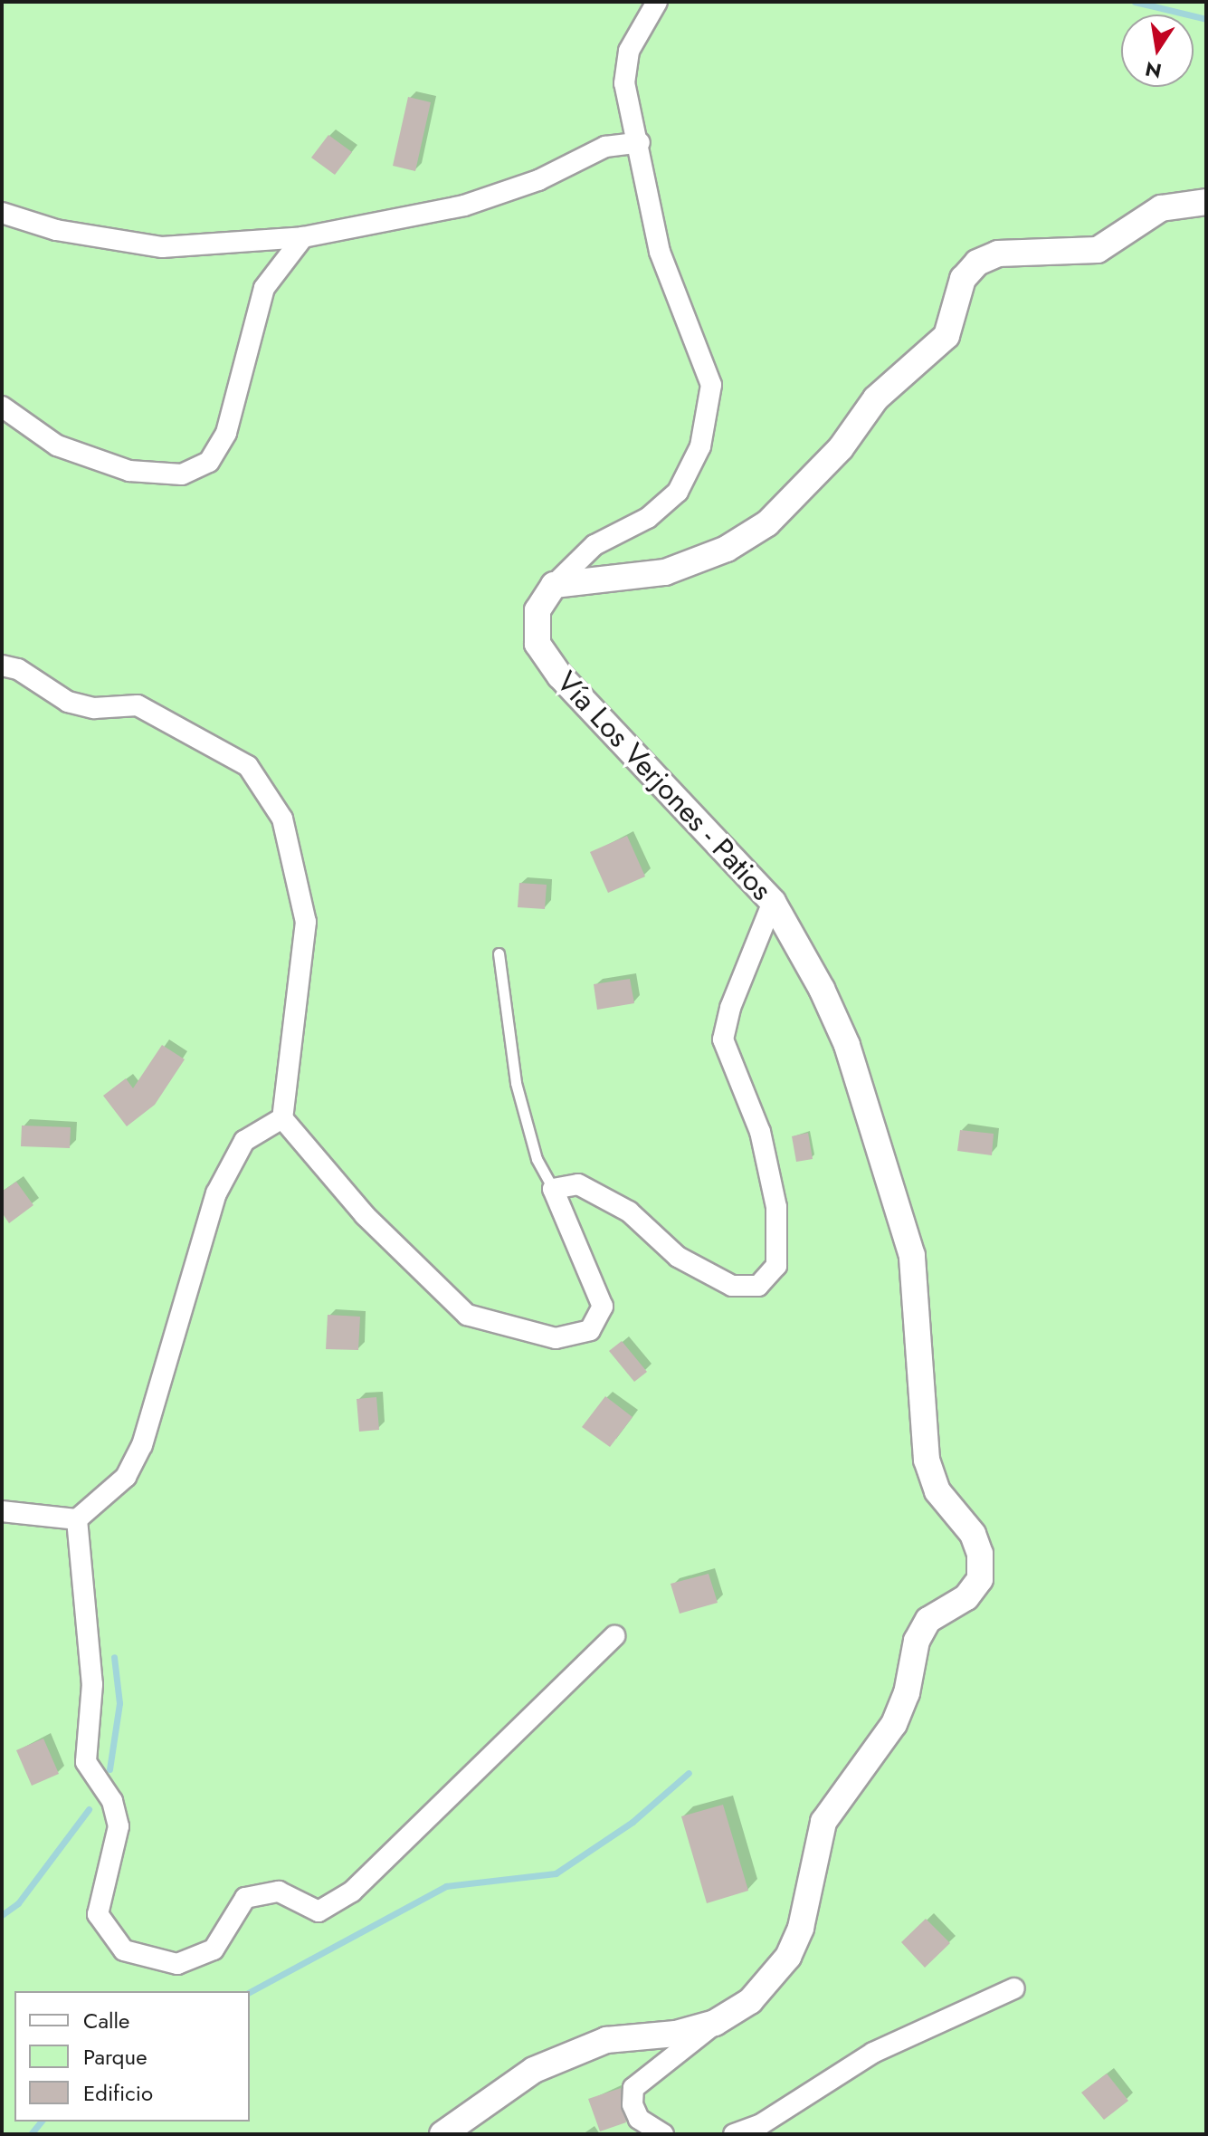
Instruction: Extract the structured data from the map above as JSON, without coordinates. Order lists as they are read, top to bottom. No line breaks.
{"streets":{"street":["Vía Los Verjones - Patios"]},"legend":["Calle","Parque","Edificio"],"north":"bottom"}
